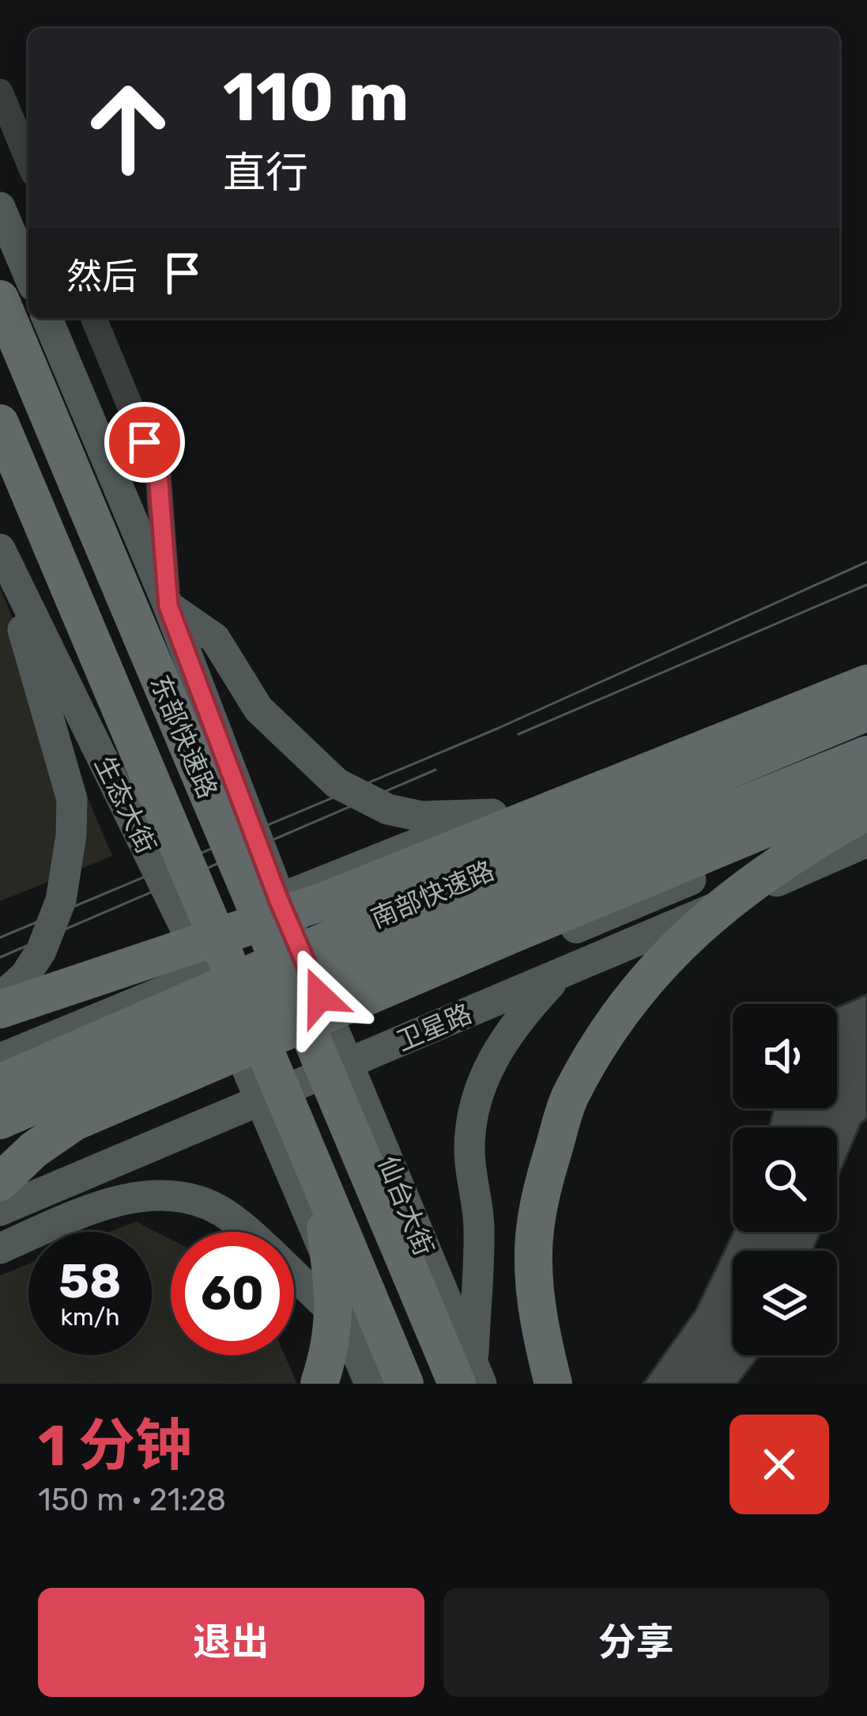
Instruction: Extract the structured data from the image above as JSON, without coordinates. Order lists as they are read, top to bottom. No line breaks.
{"streets":{"highway":["东部快速路","南部快速路"],"main road":["生态大街","卫星路","仙台大街"]},"crossings":[["东部快速路","仙台大街"],["生态大街","卫星路"],["卫星路","仙台大街"]],"page":{"turn":["110 m","直行"],"then":"然后","speed":"58 km/h","limit":"60","heading":["1 分钟","150 m · 21:28"],"buttons":["退出","分享"]}}
